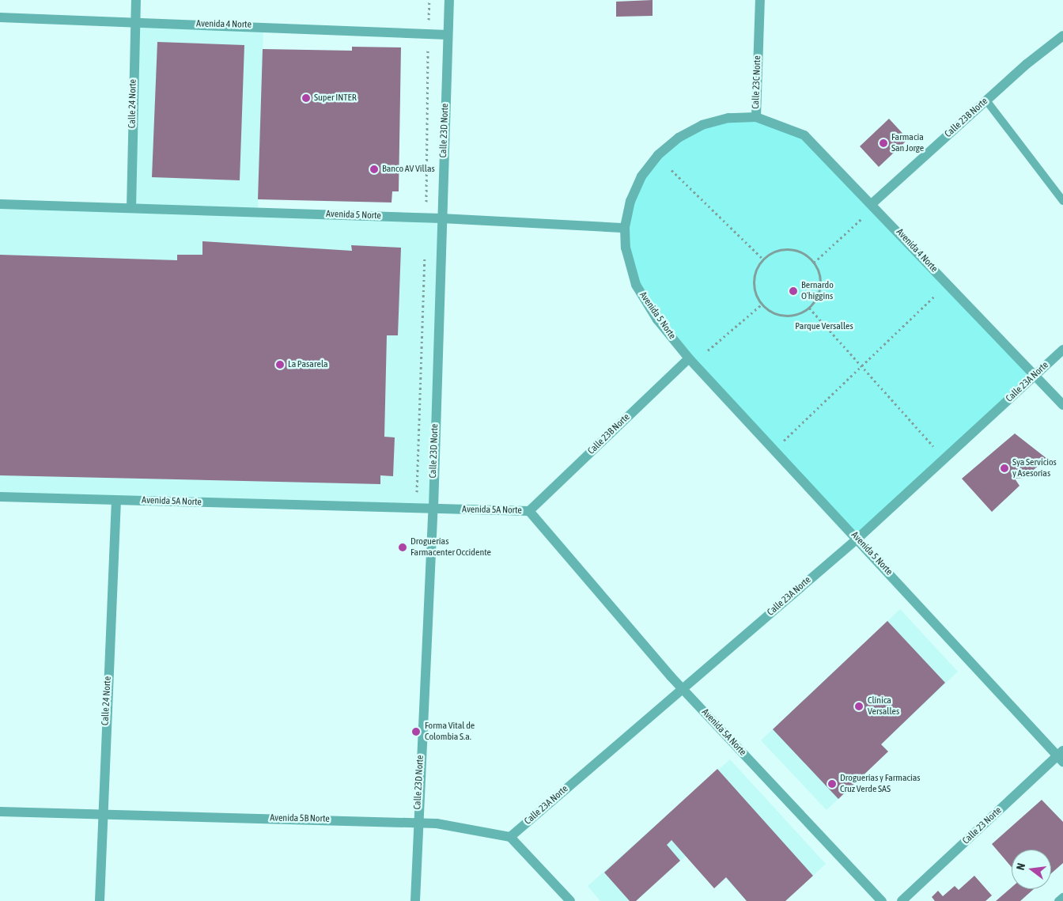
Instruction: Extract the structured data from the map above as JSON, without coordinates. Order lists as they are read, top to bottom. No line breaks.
{"streets":{"street":["Avenida 4 Norte","Calle 23C Norte","Calle 24 Norte","Calle 23B Norte","Calle 23D Norte","Avenida 5 Norte","Calle 23A Norte","Avenida 5A Norte","Avenida 5B Norte","Calle 23 Norte"]},"crossings":[["Avenida 4 Norte","Calle 23C Norte"],["Avenida 4 Norte","Calle 24 Norte"],["Avenida 4 Norte","Calle 23B Norte"],["Avenida 4 Norte","Calle 23D Norte"],["Avenida 4 Norte","Calle 23A Norte"],["Calle 23C Norte","Avenida 5 Norte"],["Calle 24 Norte","Avenida 5 Norte"],["Calle 24 Norte","Avenida 5A Norte"],["Calle 24 Norte","Avenida 5B Norte"],["Calle 23B Norte","Avenida 5 Norte"],["Calle 23B Norte","Avenida 5A Norte"],["Calle 23D Norte","Avenida 5 Norte"],["Calle 23D Norte","Avenida 5A Norte"],["Calle 23D Norte","Avenida 5B Norte"],["Avenida 5 Norte","Calle 23A Norte"],["Avenida 5 Norte","Calle 23 Norte"],["Calle 23A Norte","Avenida 5A Norte"],["Calle 23A Norte","Avenida 5B Norte"]],"parks":["Parque Versalles"],"places":["Super INTER","Farmacia San Jorge","Banco AV Villas","Bernardo O´higgins","La Pasarela","Sya Servicios y Asesorías","Droguerías Farmacenter Occidente","Clínica Versalles","Forma Vital de Colombia S.a.","Droguerías y Farmacias Cruz Verde SAS"],"north":"left"}
